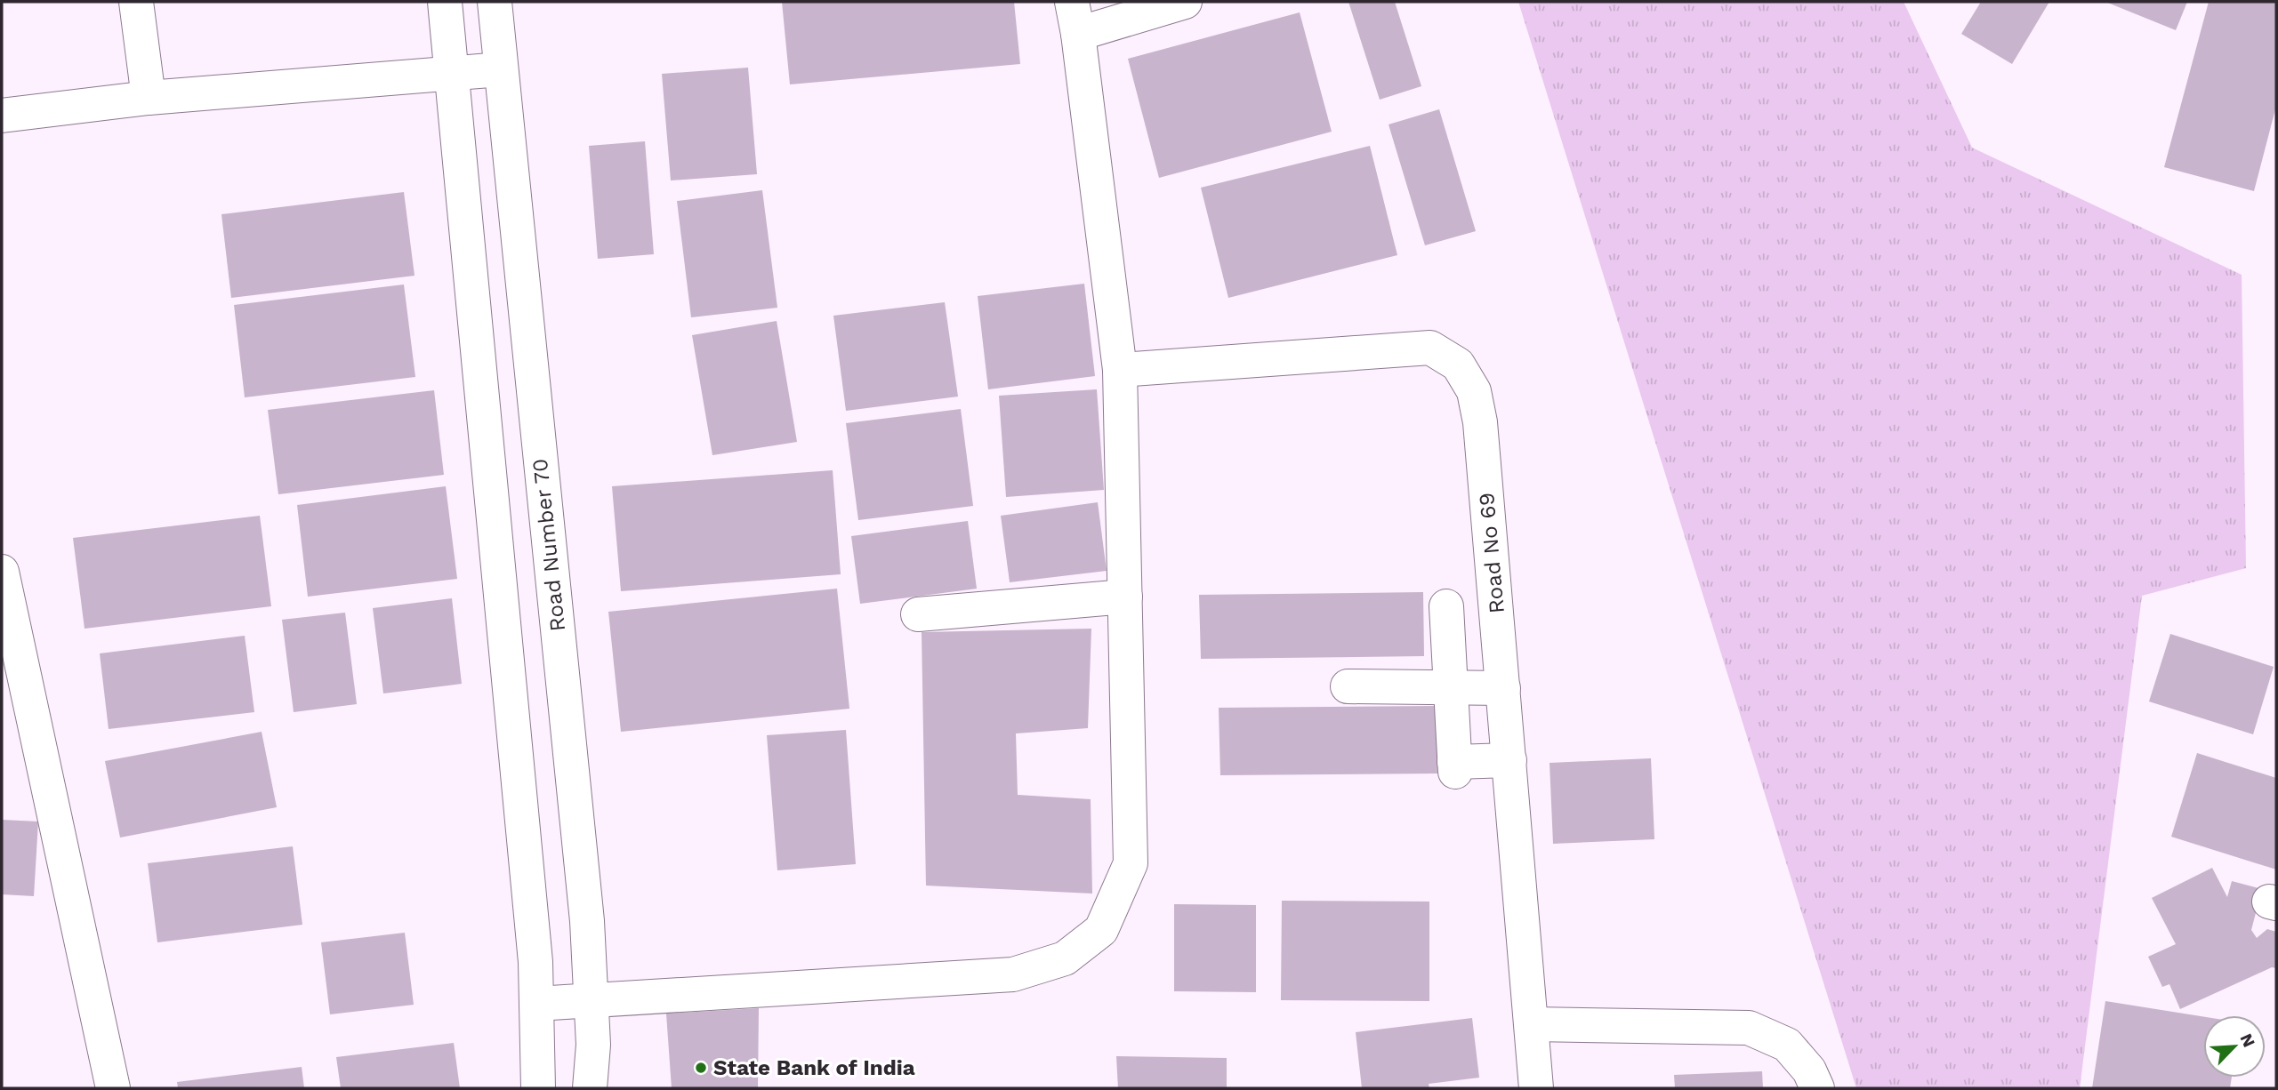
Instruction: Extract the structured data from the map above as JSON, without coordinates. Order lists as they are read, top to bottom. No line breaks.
{"streets":{"street":["Road Number 70","Road No 69"]},"places":["State Bank of India"],"north":"top right"}
